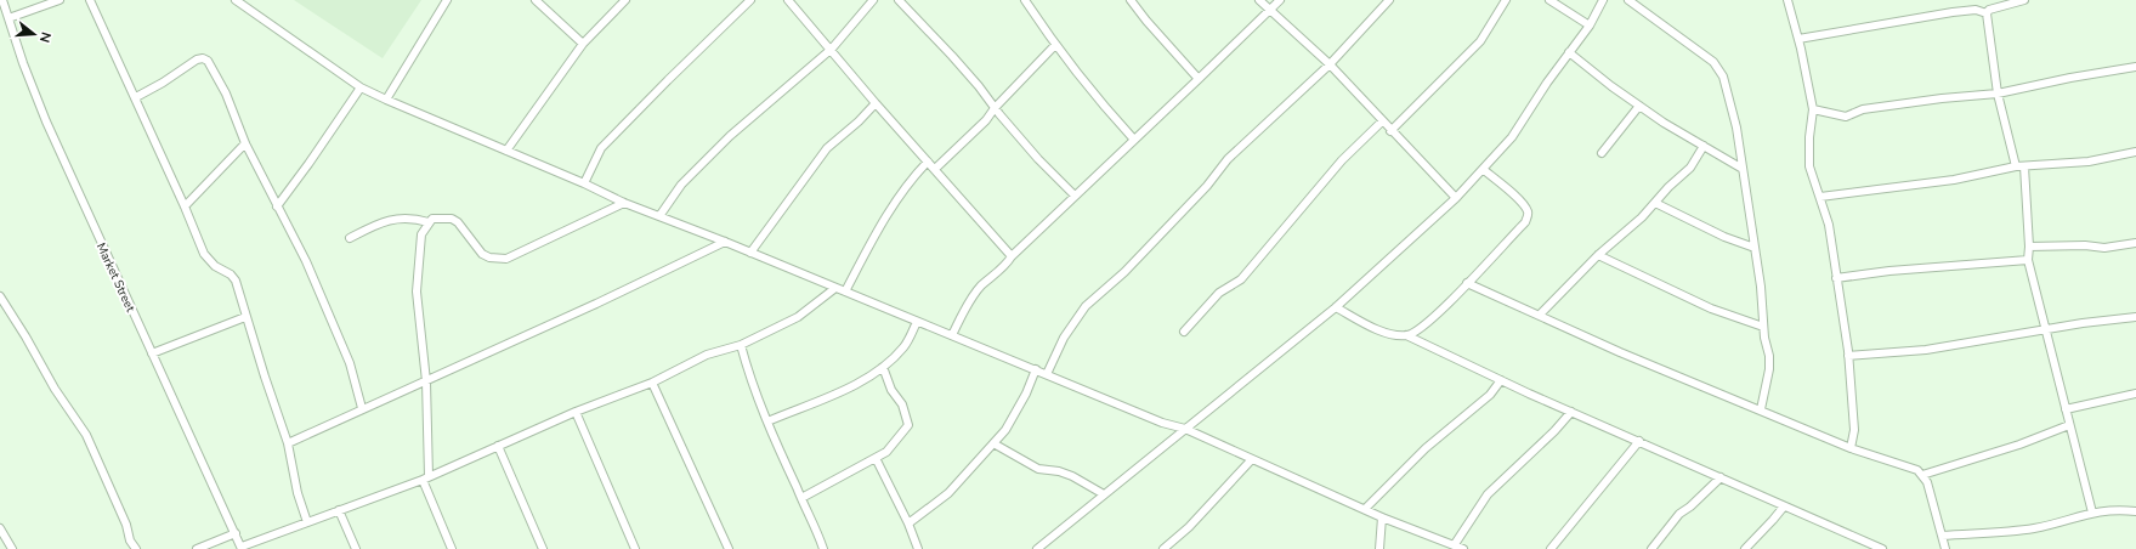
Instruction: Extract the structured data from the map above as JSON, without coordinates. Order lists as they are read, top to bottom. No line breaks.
{"streets":{"street":["Market Street"]},"north":"right"}
